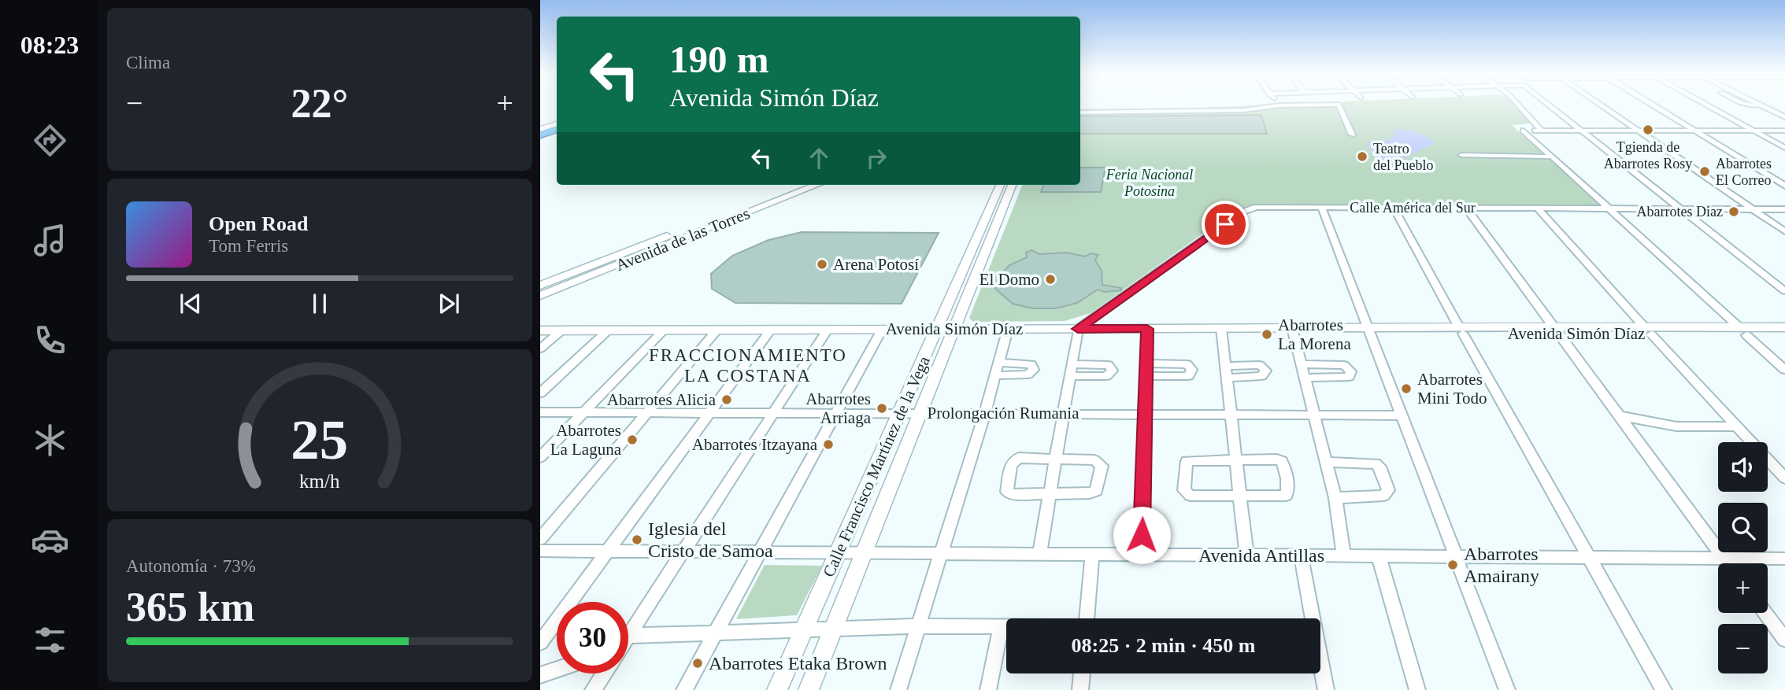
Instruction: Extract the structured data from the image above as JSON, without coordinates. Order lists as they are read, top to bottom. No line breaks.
{"streets":{"main road":["Avenida de las Torres","Avenida Simón Díaz","Calle Francisco Martínez de la Vega"],"street":["Calle América del Sur","Prolongación Rumania","Avenida Antillas"]},"crossings":[["Calle América del Sur","Avenida Simón Díaz"],["Avenida Simón Díaz","Calle Francisco Martínez de la Vega"],["Prolongación Rumania","Calle Francisco Martínez de la Vega"],["Calle Francisco Martínez de la Vega","Avenida Antillas"]],"districts":["FRACCIONAMIENTO LA COSTANA"],"parks":["Feria Nacional Potosina"],"places":["Tgienda de Abarrotes Rosy","Teatro del Pueblo","Abarrotes El Correo","Abarrotes Diaz","Arena Potosí","El Domo","Abarrotes La Morena","Abarrotes Mini Todo","Abarrotes Alicia","Abarrotes Arriaga","Abarrotes La Laguna","Abarrotes Itzayana","Iglesia del Cristo de Samoa","Abarrotes Amairany","Abarrotes Etaka Brown"],"page":{"tabs":"08:23","tile":["Clima",["Autonomía · 73%","365 km"]],"turn":["190 m","Avenida Simón Díaz"],"heat":["−","22°","+"],"song":["Open Road","Tom Ferris"],"map_buttons":["+","−"],"limit":"30","trip":"08:25 · 2 min · 450 m","gauge":["25","km/h"]}}
